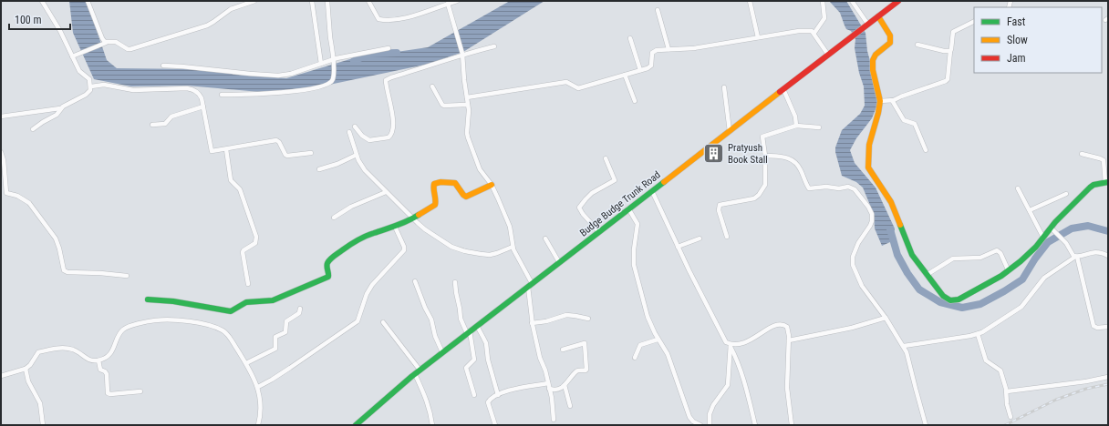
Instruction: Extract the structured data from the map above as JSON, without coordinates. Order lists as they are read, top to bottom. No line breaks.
{"streets":{"street":["Budge Budge Trunk Road"]},"places":{"building":["Pratyush Book Stall"]},"legend":["Fast","Slow","Jam"],"scale_bar":"100 m"}
